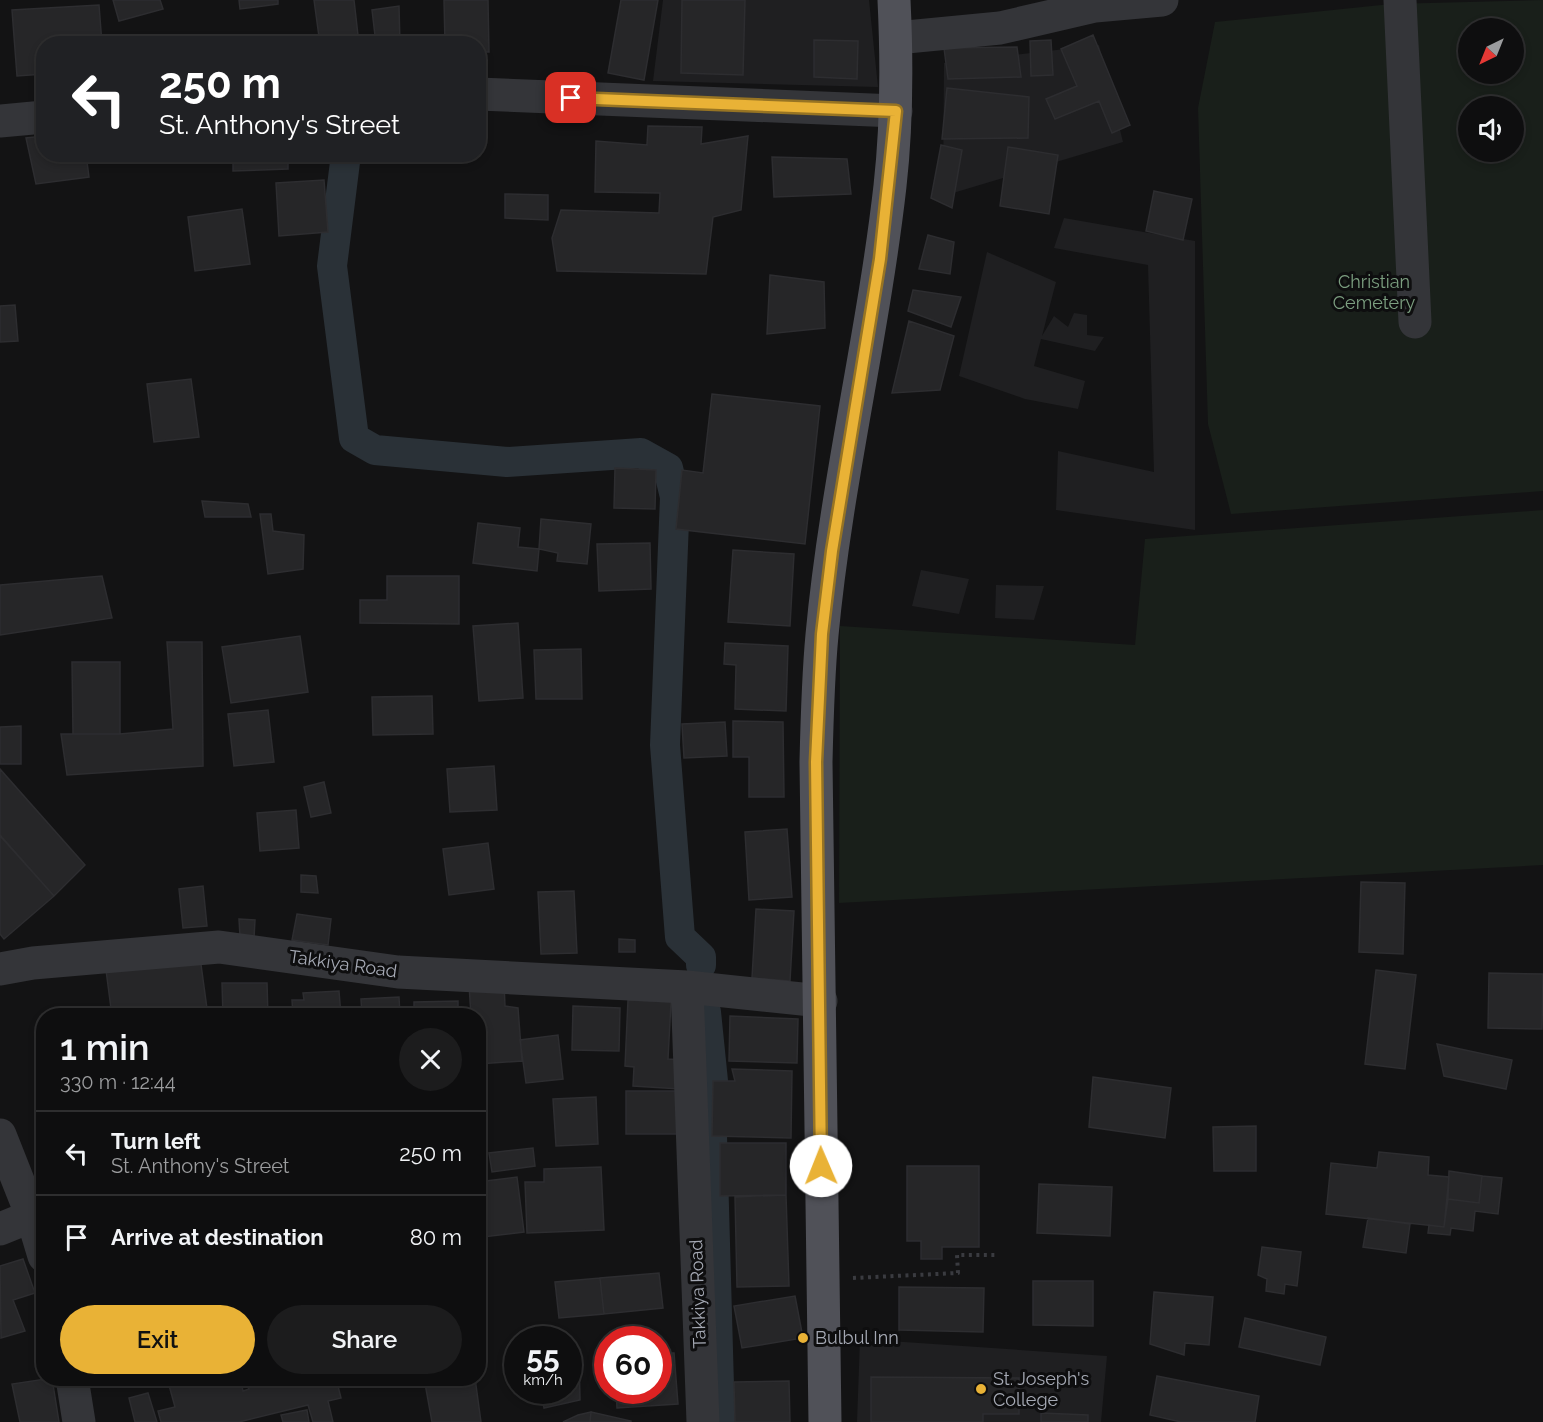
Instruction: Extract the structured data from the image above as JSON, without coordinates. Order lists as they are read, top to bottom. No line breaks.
{"streets":{"street":["Takkiya Road"]},"parks":["Christian Cemetery"],"places":["Bulbul Inn","St. Joseph's College"],"north":"bottom left","page":{"turn":["250 m","St. Anthony's Street"],"heading":["1 min","330 m · 12:44"],"list":[{"name":"Turn left","note":"St. Anthony's Street","value":"250 m"},{"name":"Arrive at destination","value":"80 m"}],"buttons":["Exit","Share"],"speed":"55 km/h","limit":"60"}}
